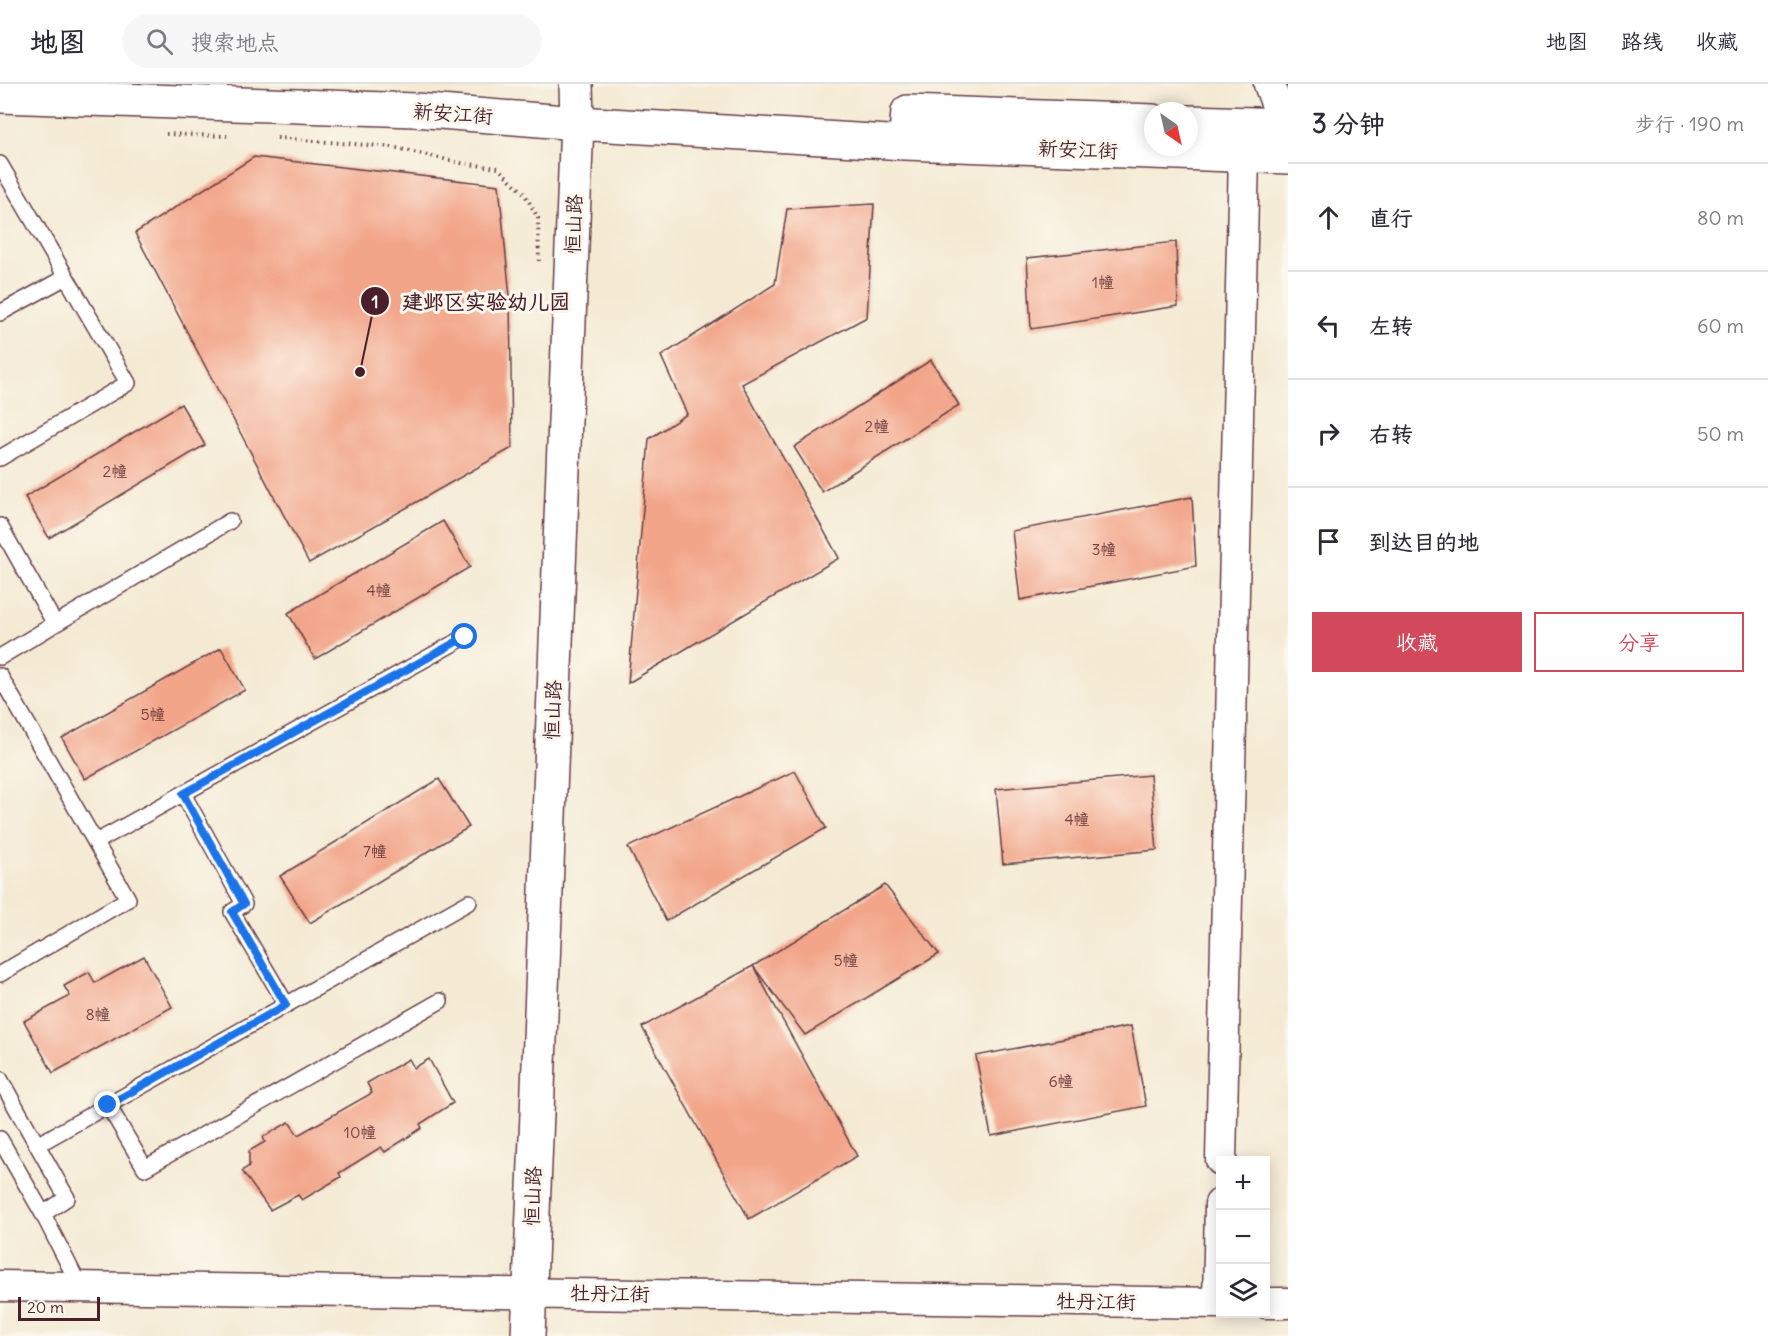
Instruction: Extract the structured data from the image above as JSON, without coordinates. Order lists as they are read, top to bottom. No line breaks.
{"streets":{"street":["新安江街","恒山路","牡丹江街"]},"crossings":[["新安江街","恒山路"],["恒山路","牡丹江街"]],"places":["建邺区实验幼儿园"],"house_numbers":["1幢","2幢","2幢","3幢","4幢","5幢","4幢","7幢","5幢","8幢","6幢","10幢"],"scale_bar":"20 m","north":"bottom right","page":{"header":"地图","search":"搜索地点","nav":["地图","路线","收藏"],"heading":["3 分钟","步行 · 190 m"],"list":[["直行","80 m"],["左转","60 m"],["右转","50 m"],"到达目的地"],"buttons":["收藏","分享"],"map_buttons":["+","−"],"scale":"20 m"}}
